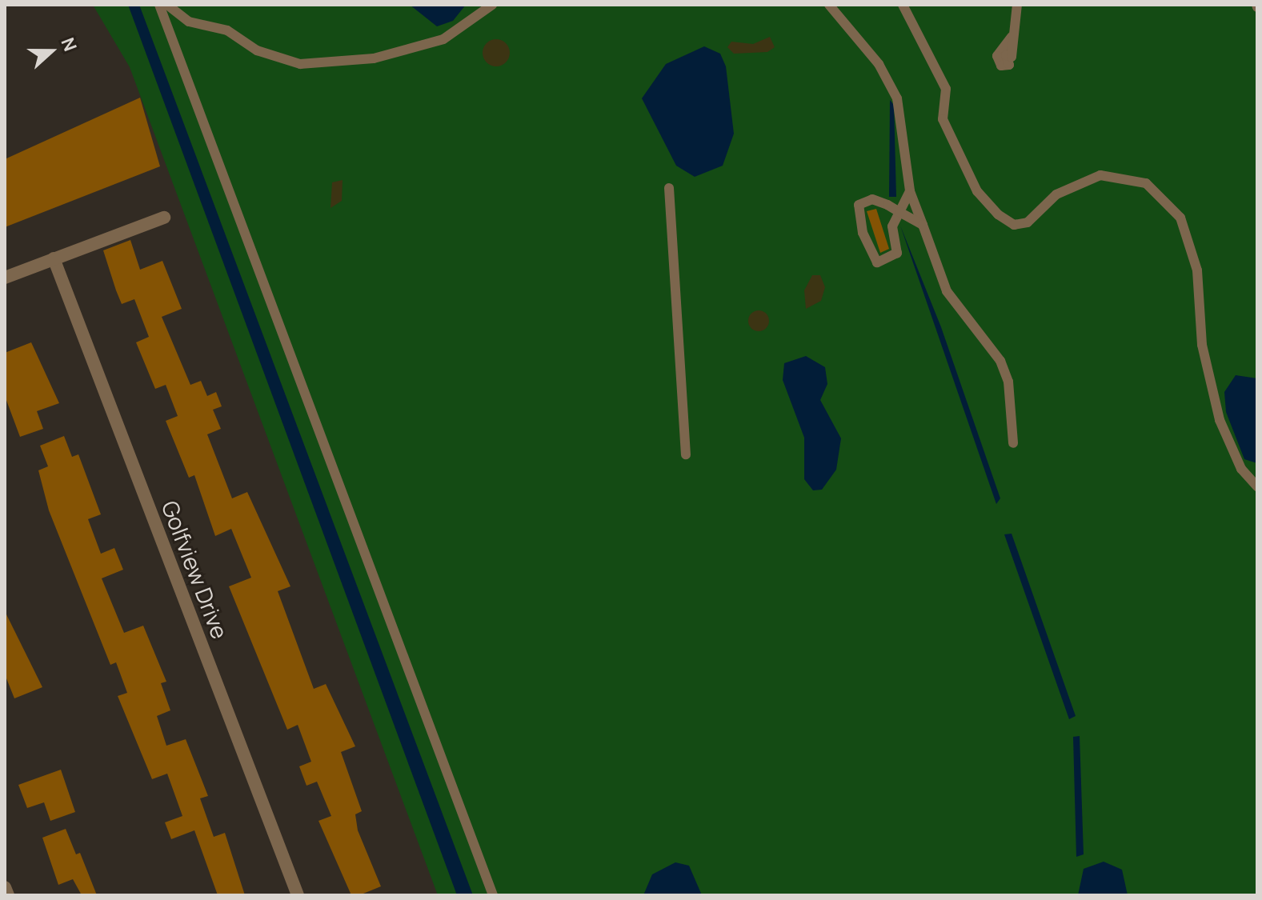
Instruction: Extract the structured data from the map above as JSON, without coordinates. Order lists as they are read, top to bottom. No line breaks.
{"streets":{"street":["Golfview Drive"]},"north":"right"}
